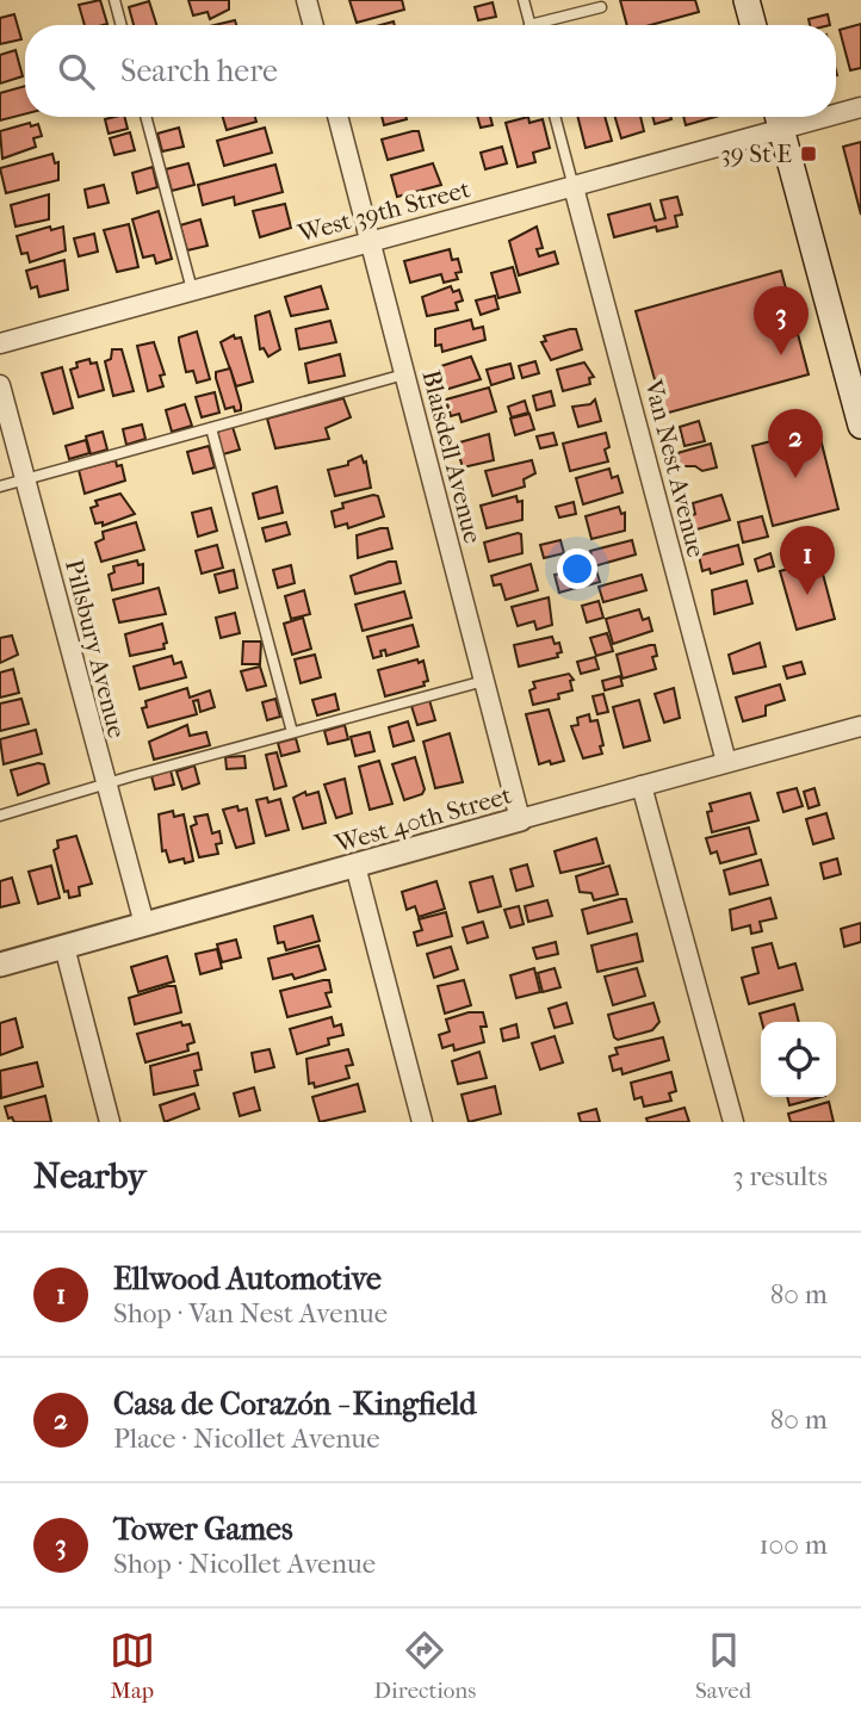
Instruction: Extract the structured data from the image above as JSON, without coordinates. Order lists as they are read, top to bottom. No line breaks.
{"streets":{"street":["West 39th Street","Blaisdell Avenue","Van Nest Avenue","Pillsbury Avenue","West 40th Street"]},"crossings":[["West 39th Street","Blaisdell Avenue"],["West 39th Street","Van Nest Avenue"],["Blaisdell Avenue","West 40th Street"],["Van Nest Avenue","West 40th Street"],["Pillsbury Avenue","West 40th Street"]],"places":{"transit":["39 St E"]},"page":{"search":"Search here","pins":["3","2","1"],"heading":["Nearby","3 results"],"list":[{"mark":"1","name":"Ellwood Automotive","note":"Shop · Van Nest Avenue","value":"80 m"},{"mark":"2","name":"Casa de Corazón - Kingfield","note":"Place · Nicollet Avenue","value":"80 m"},{"mark":"3","name":"Tower Games","note":"Shop · Nicollet Avenue","value":"100 m"}],"nav":["Map","Directions","Saved"]}}
